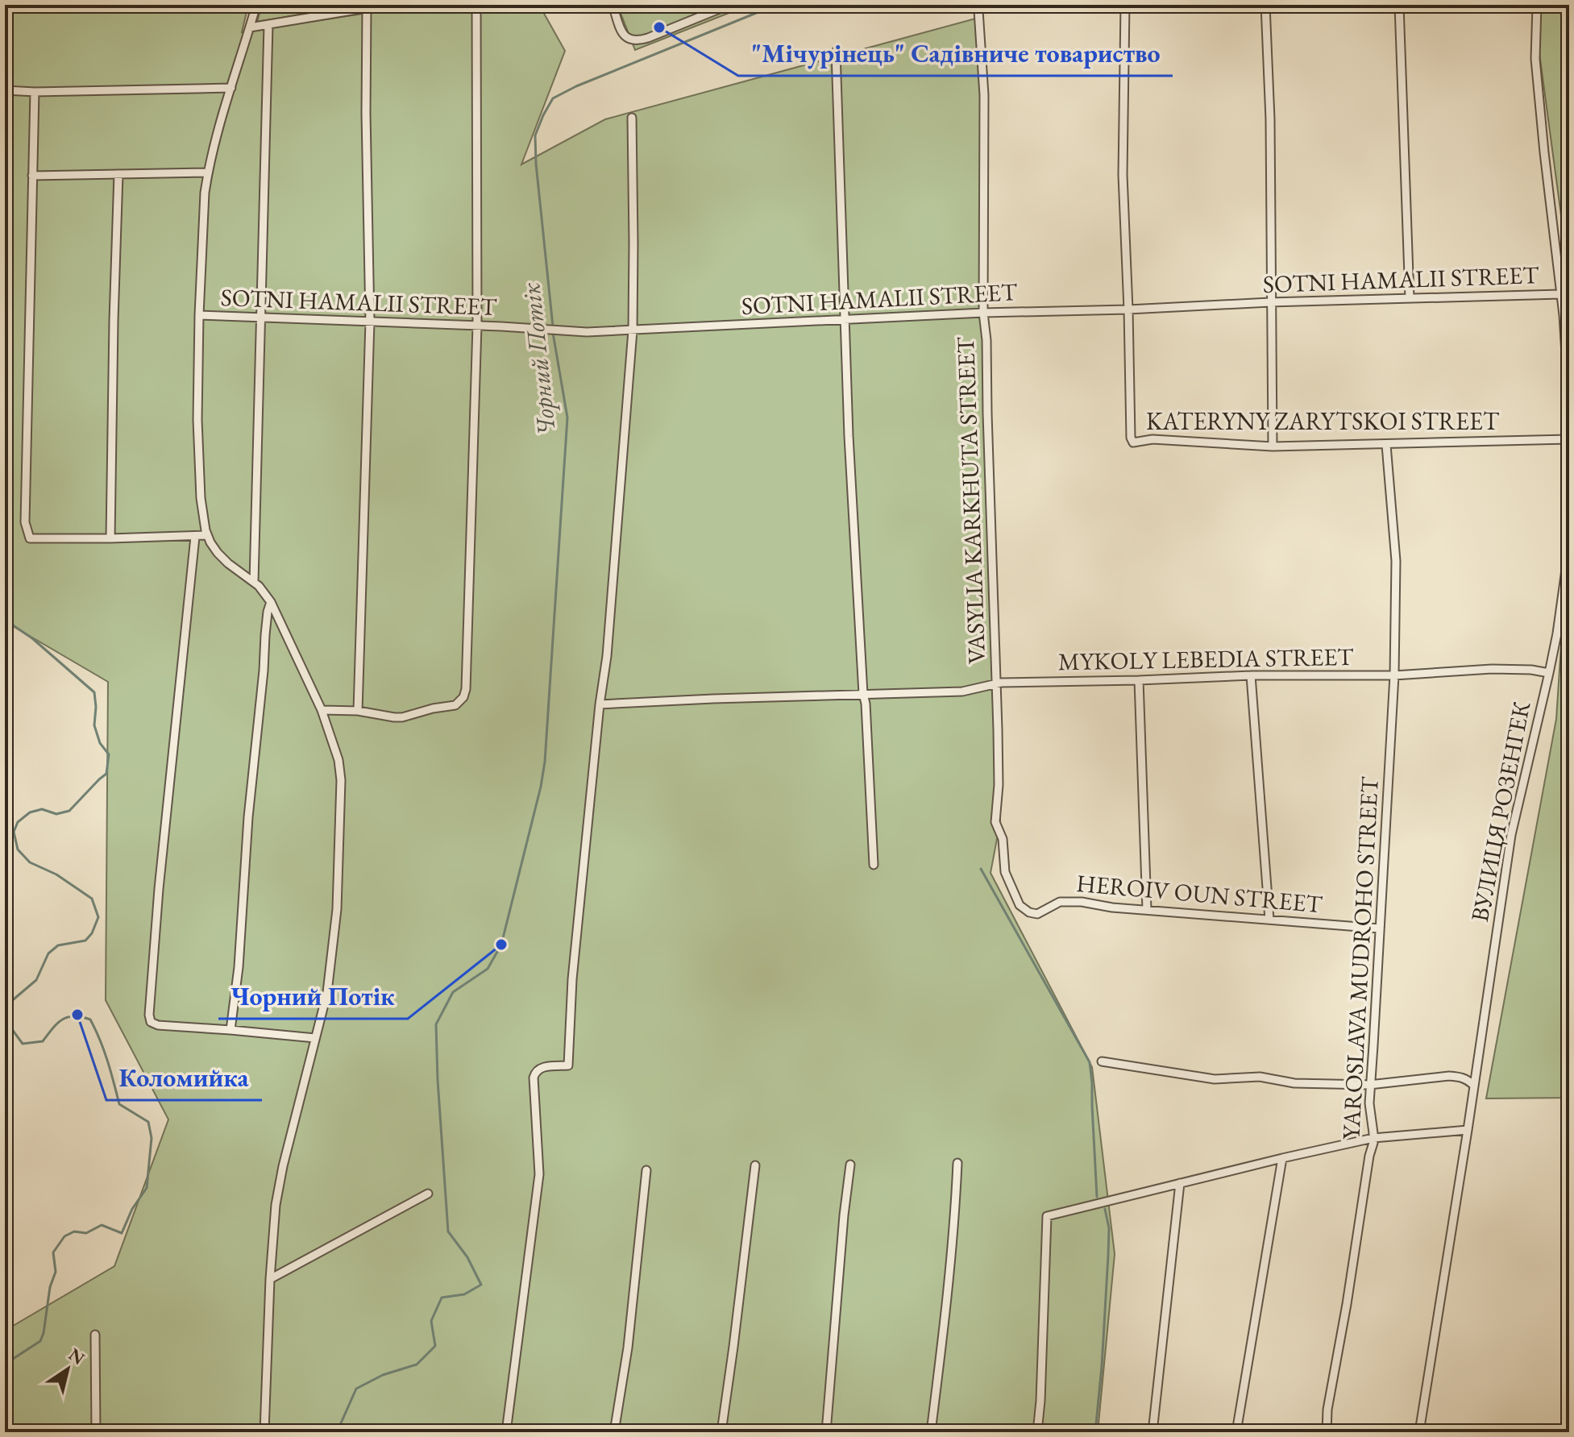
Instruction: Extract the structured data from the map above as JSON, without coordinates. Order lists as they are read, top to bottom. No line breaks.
{"streets":{"street":["SOTNI HAMALII STREET","KATERYNY ZARYTSKOI STREET","VASYLIA KARKHUTA STREET","MYKOLY LEBEDIA STREET","ВУЛИЦЯ РОЗЕНГЕК","HEROIV OUN STREET","YAROSLAVA MUDROHO STREET"]},"crossings":[["SOTNI HAMALII STREET","KATERYNY ZARYTSKOI STREET"],["SOTNI HAMALII STREET","VASYLIA KARKHUTA STREET"],["KATERYNY ZARYTSKOI STREET","YAROSLAVA MUDROHO STREET"],["VASYLIA KARKHUTA STREET","MYKOLY LEBEDIA STREET"],["VASYLIA KARKHUTA STREET","HEROIV OUN STREET"],["MYKOLY LEBEDIA STREET","ВУЛИЦЯ РОЗЕНГЕК"],["MYKOLY LEBEDIA STREET","YAROSLAVA MUDROHO STREET"],["HEROIV OUN STREET","YAROSLAVA MUDROHO STREET"]],"water":["Чорний Потік"],"places":["\"Мічурінець\" Садівниче товариство","Чорний Потік","Коломийка"],"north":"top right"}
